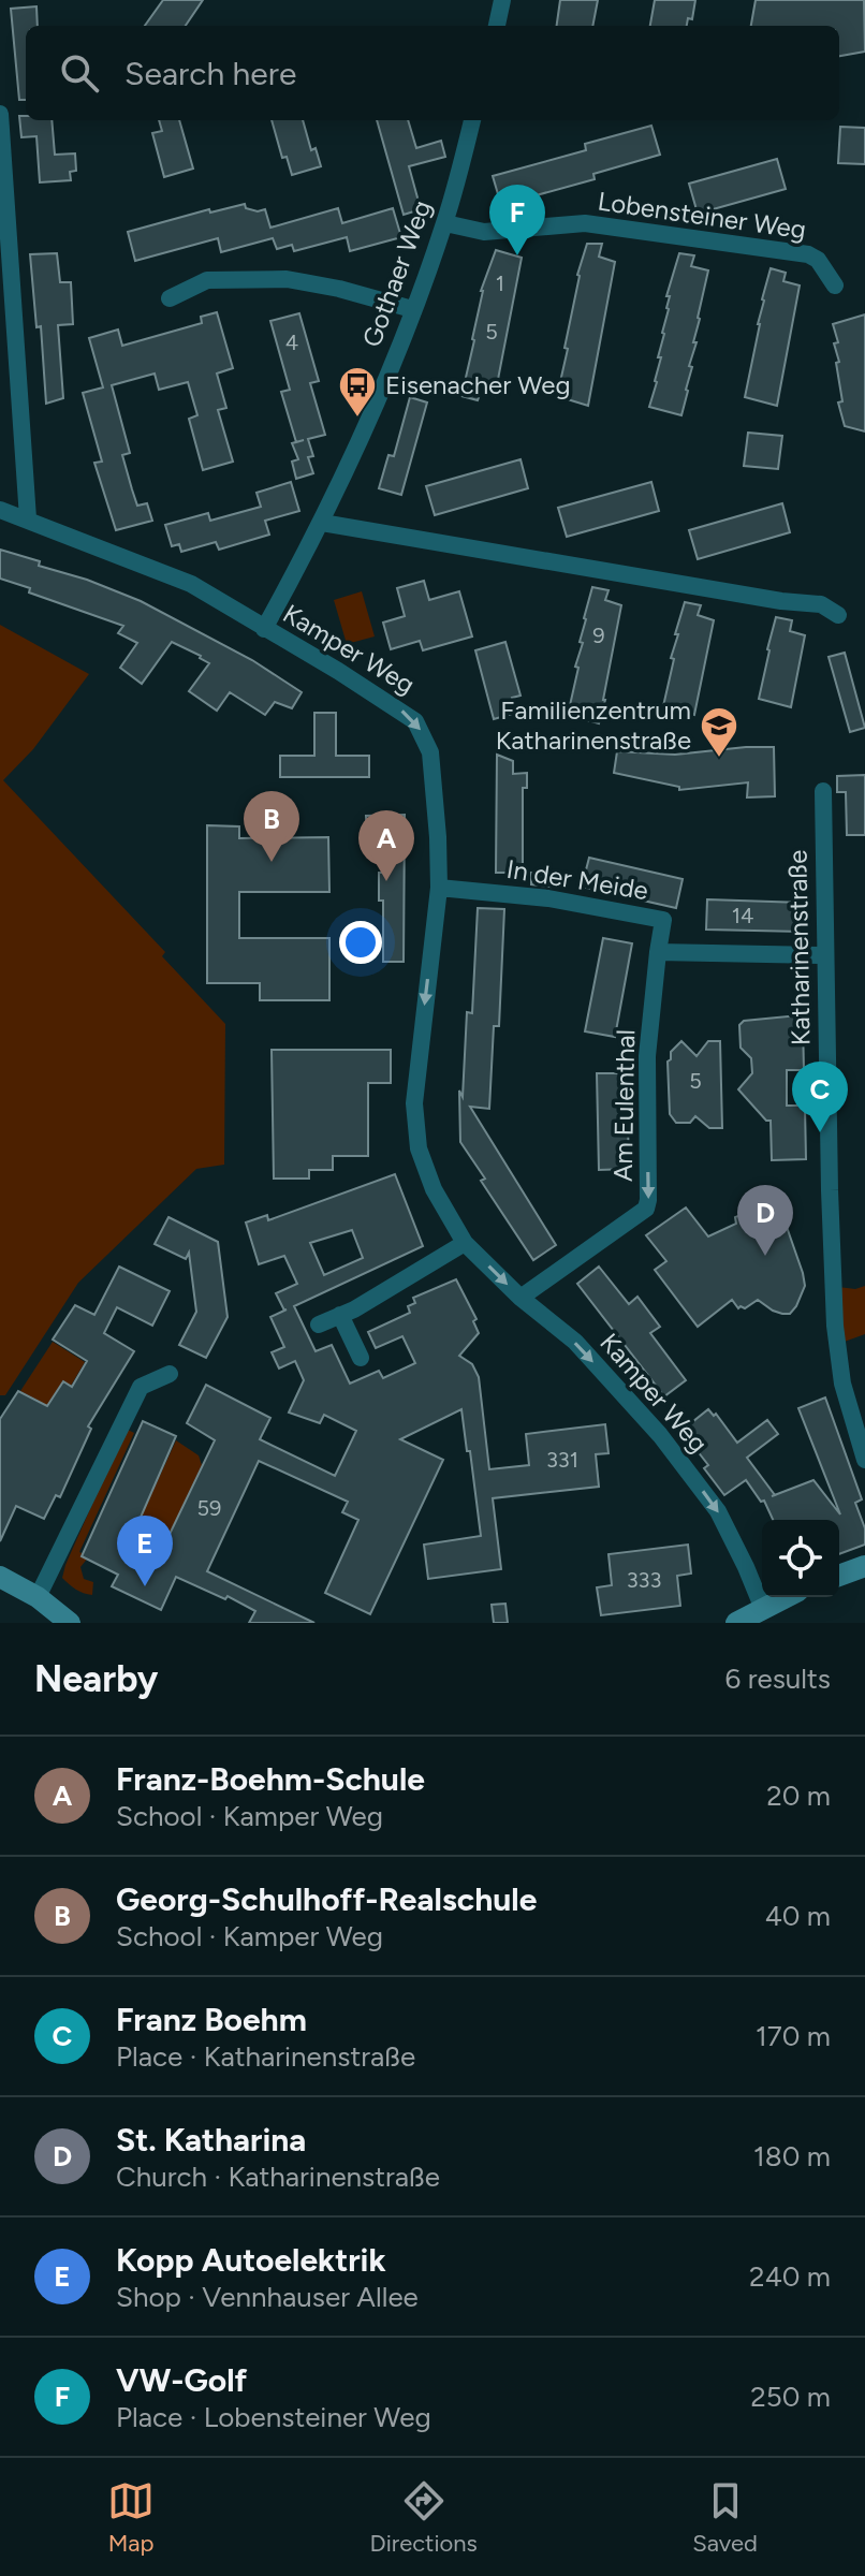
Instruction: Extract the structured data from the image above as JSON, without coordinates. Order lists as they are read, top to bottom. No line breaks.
{"streets":{"street":["Lobensteiner Weg","Gothaer Weg","Kamper Weg","In der Meide","Katharinenstraße","Am Eulenthal"]},"crossings":[["Lobensteiner Weg","Gothaer Weg"],["Gothaer Weg","Kamper Weg"],["Kamper Weg","In der Meide"],["Kamper Weg","Am Eulenthal"],["In der Meide","Am Eulenthal"]],"one_way":["Kamper Weg","Am Eulenthal"],"places":{"bus stop":["Eisenacher Weg"],"school or university":["Familienzentrum Katharinenstraße"]},"house_numbers":["1","5","4","9","14","5","331","59","333"],"page":{"search":"Search here","pins":["F","B","A","C","D","E"],"heading":["Nearby","6 results"],"list":[{"mark":"A","name":"Franz-Boehm-Schule","note":"School · Kamper Weg","value":"20 m"},{"mark":"B","name":"Georg-Schulhoff-Realschule","note":"School · Kamper Weg","value":"40 m"},{"mark":"C","name":"Franz Boehm","note":"Place · Katharinenstraße","value":"170 m"},{"mark":"D","name":"St. Katharina","note":"Church · Katharinenstraße","value":"180 m"},{"mark":"E","name":"Kopp Autoelektrik","note":"Shop · Vennhauser Allee","value":"240 m"},{"mark":"F","name":"VW-Golf","note":"Place · Lobensteiner Weg","value":"250 m"}],"nav":["Map","Directions","Saved"]}}
